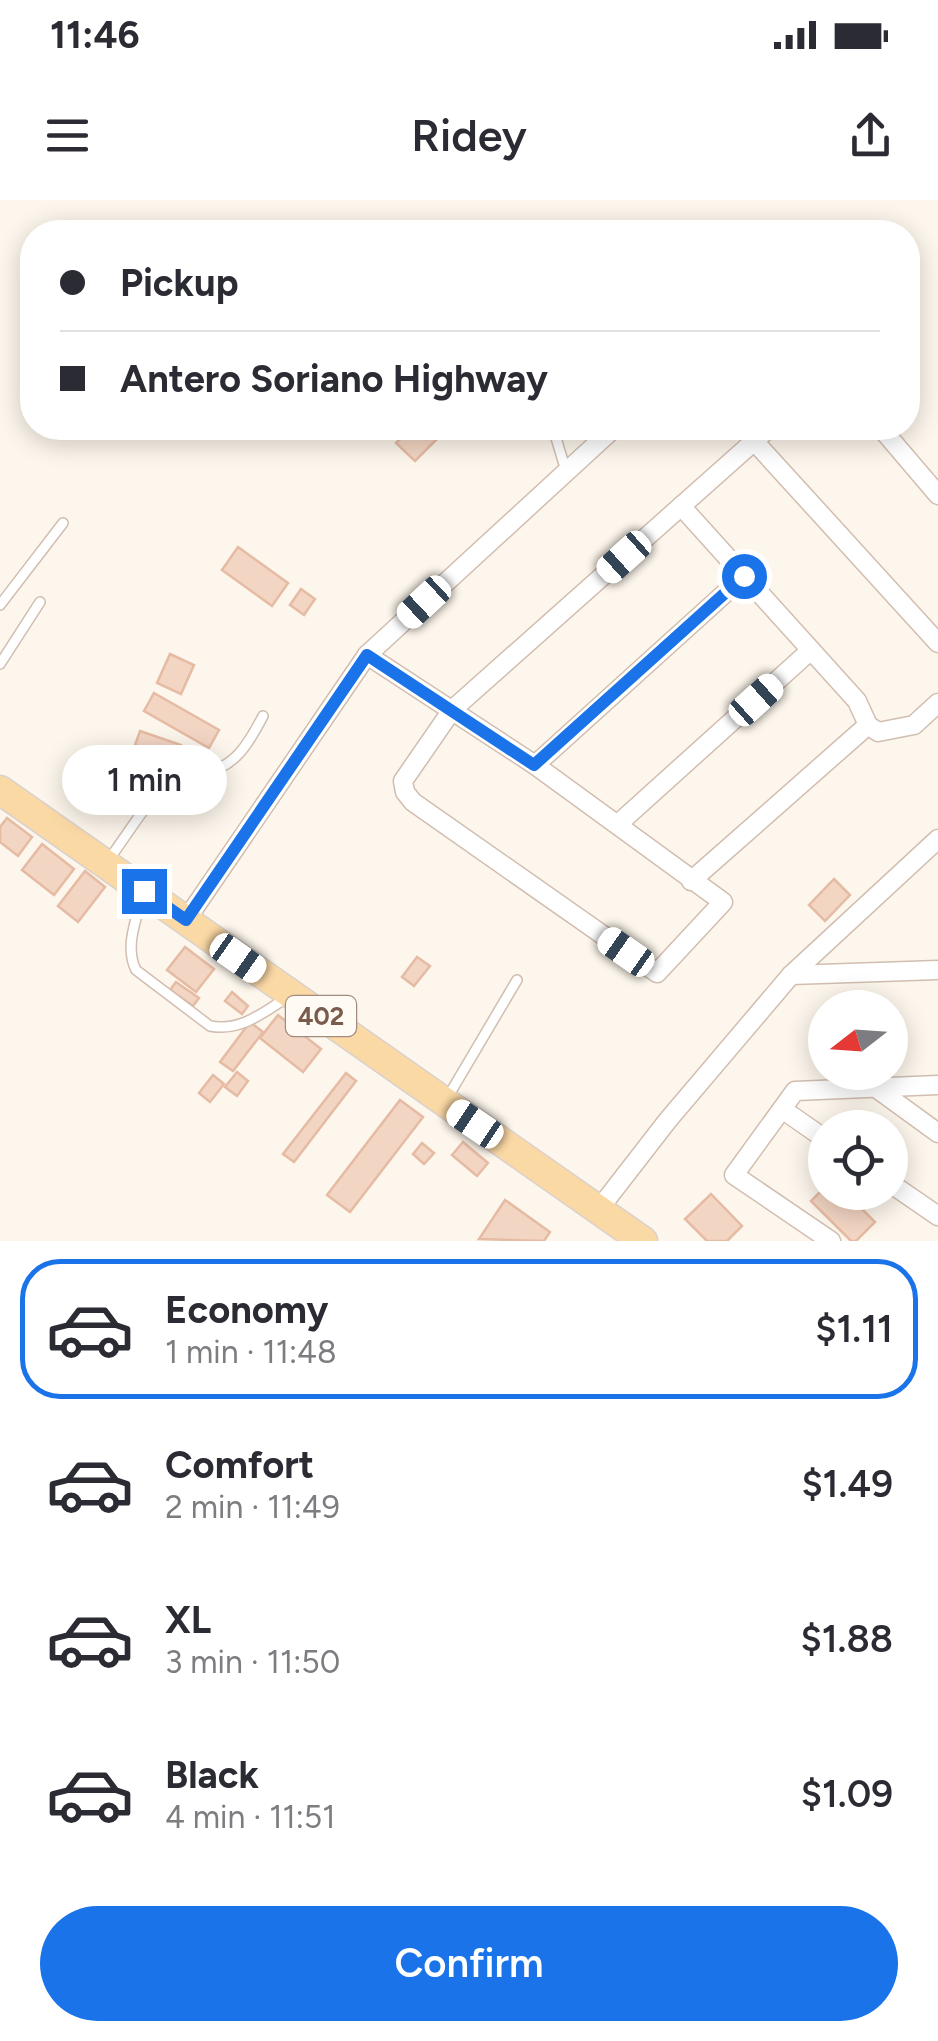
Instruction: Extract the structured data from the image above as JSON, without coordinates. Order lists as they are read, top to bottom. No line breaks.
{"streets":{"main road":["402"]},"north":"left","page":{"status":"11:46","header":"Ridey","banner":["Pickup","Antero Soriano Highway"],"bubble":"1 min","list":[{"name":"Economy","note":"1 min · 11:48","value":"$1.11"},{"name":"Comfort","note":"2 min · 11:49","value":"$1.49"},{"name":"XL","note":"3 min · 11:50","value":"$1.88"},{"name":"Black","note":"4 min · 11:51","value":"$1.09"}],"buttons":"Confirm"}}
